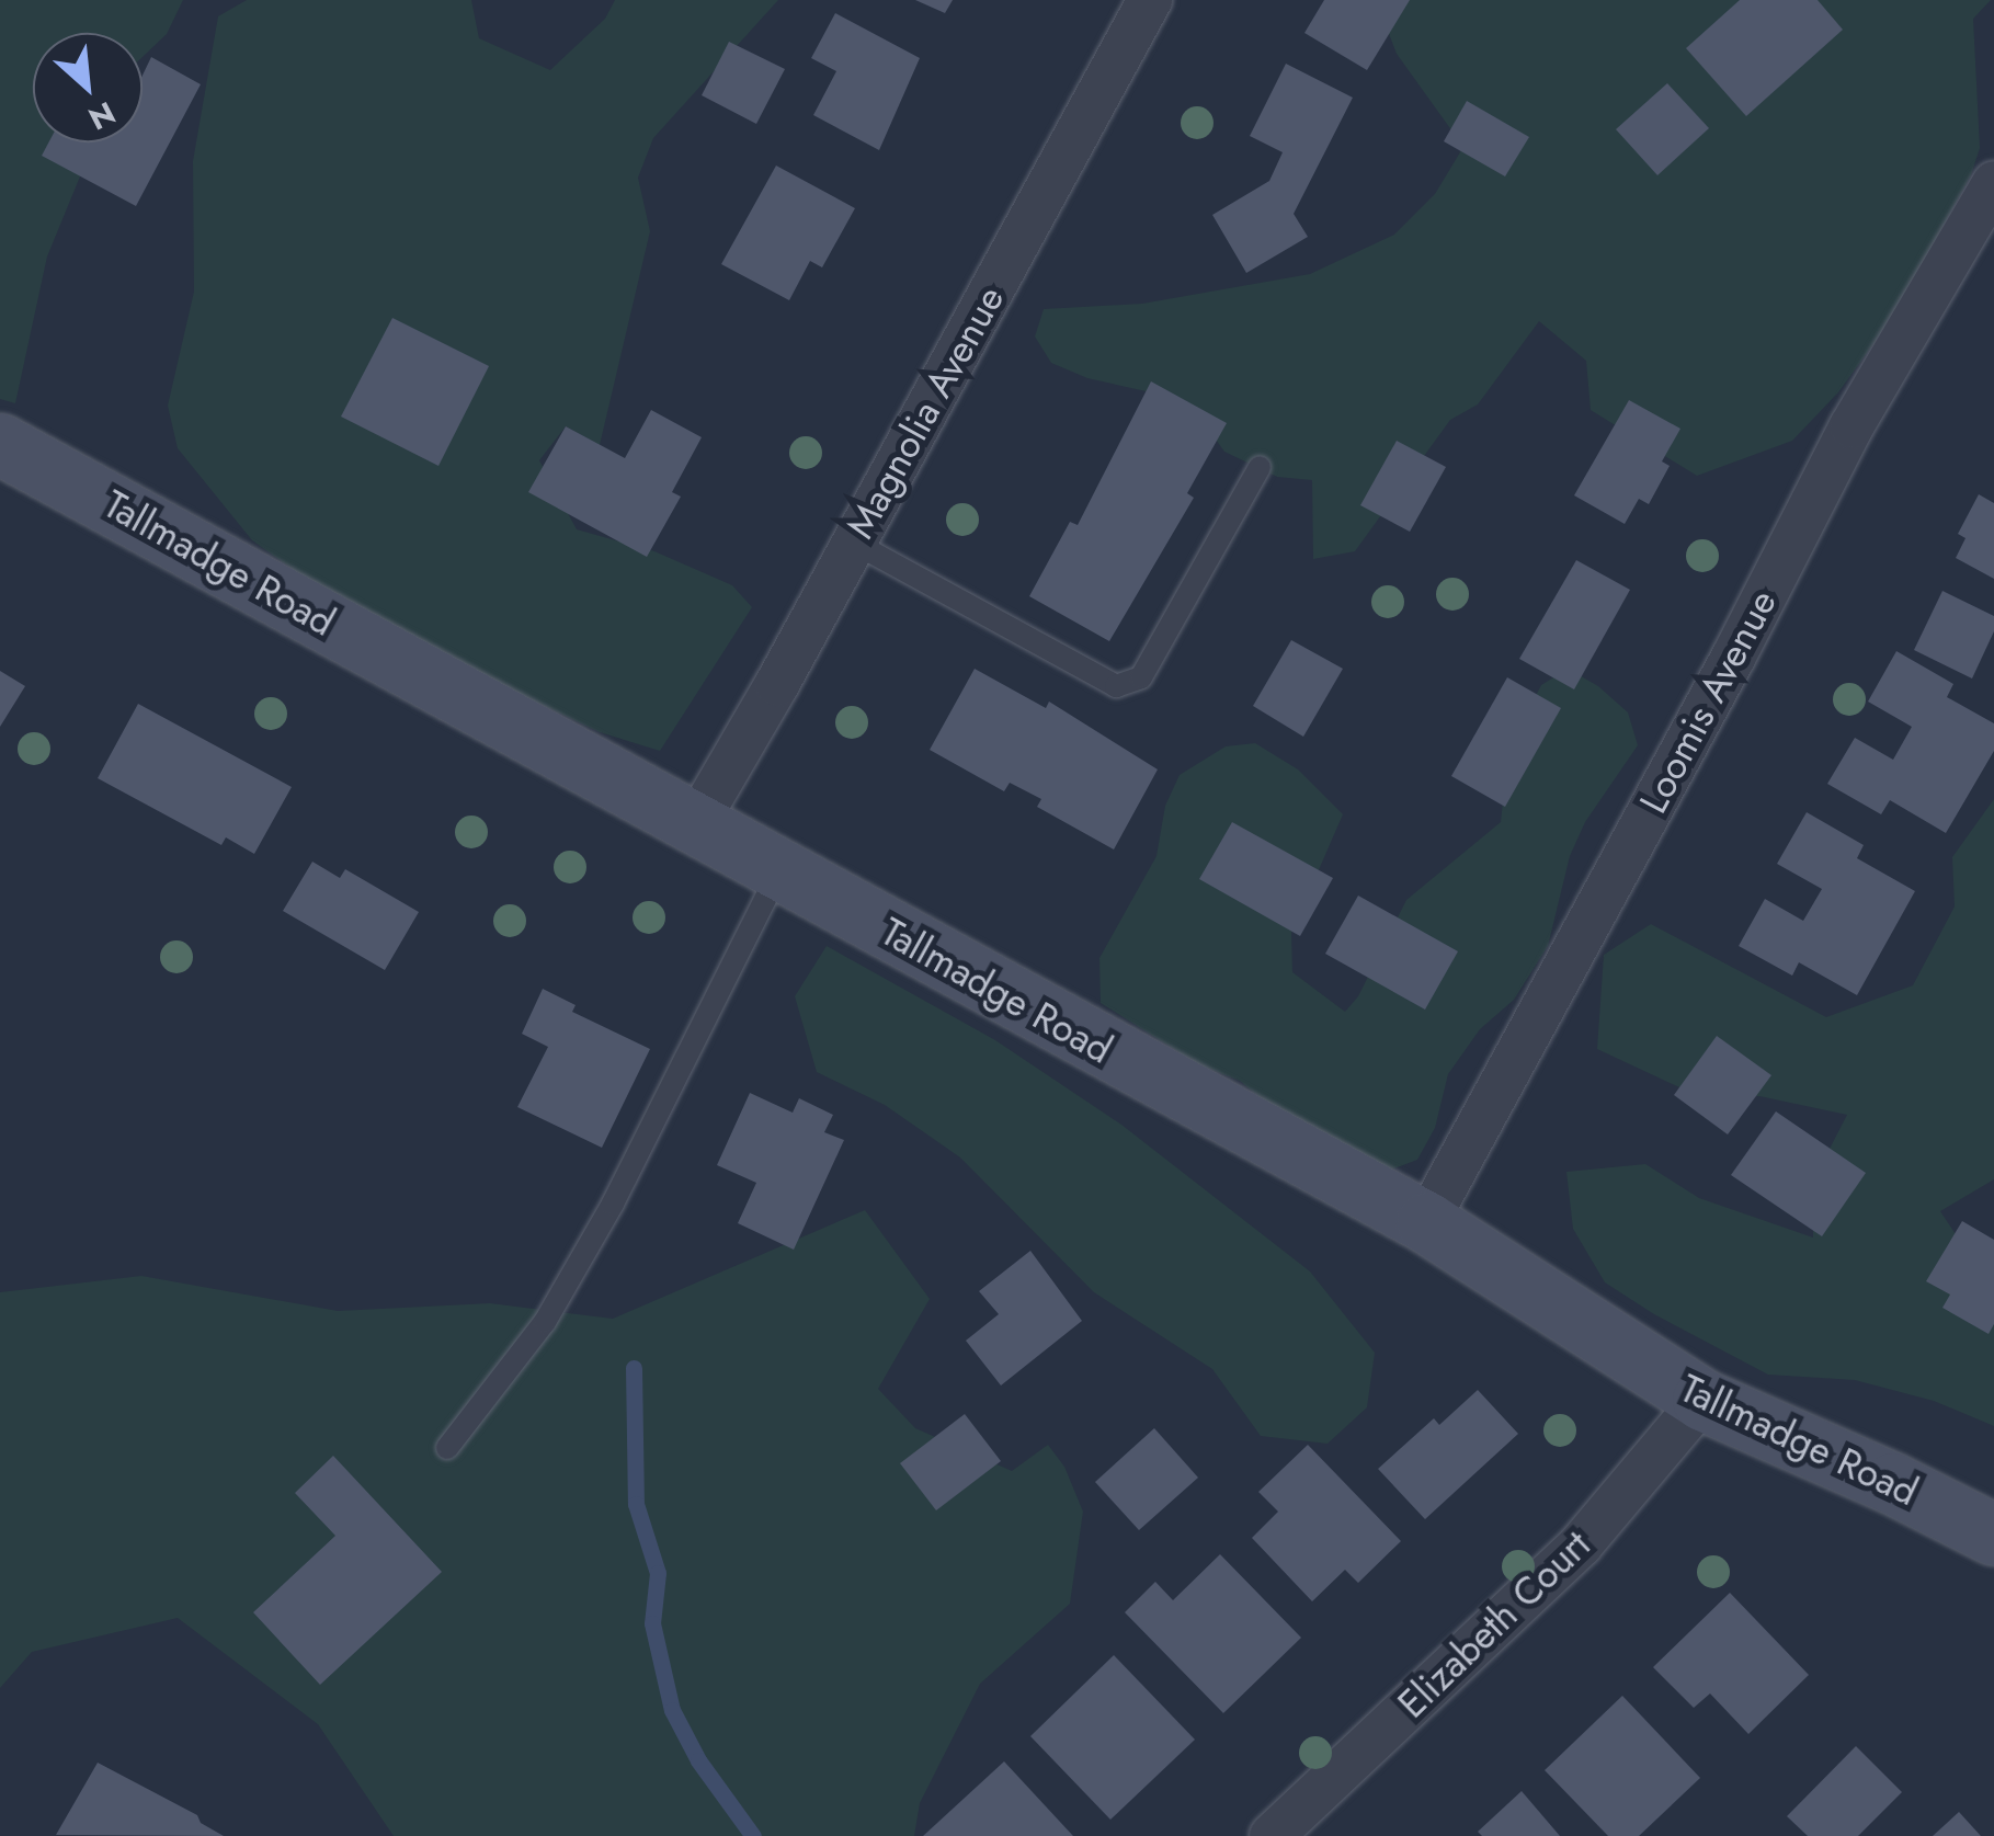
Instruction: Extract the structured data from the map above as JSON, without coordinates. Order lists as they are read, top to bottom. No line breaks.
{"streets":{"street":["Magnolia Avenue","Tallmadge Road","Loomis Avenue","Elizabeth Court"]},"crossings":[["Magnolia Avenue","Tallmadge Road"],["Tallmadge Road","Loomis Avenue"],["Tallmadge Road","Elizabeth Court"]],"north":"bottom right"}
